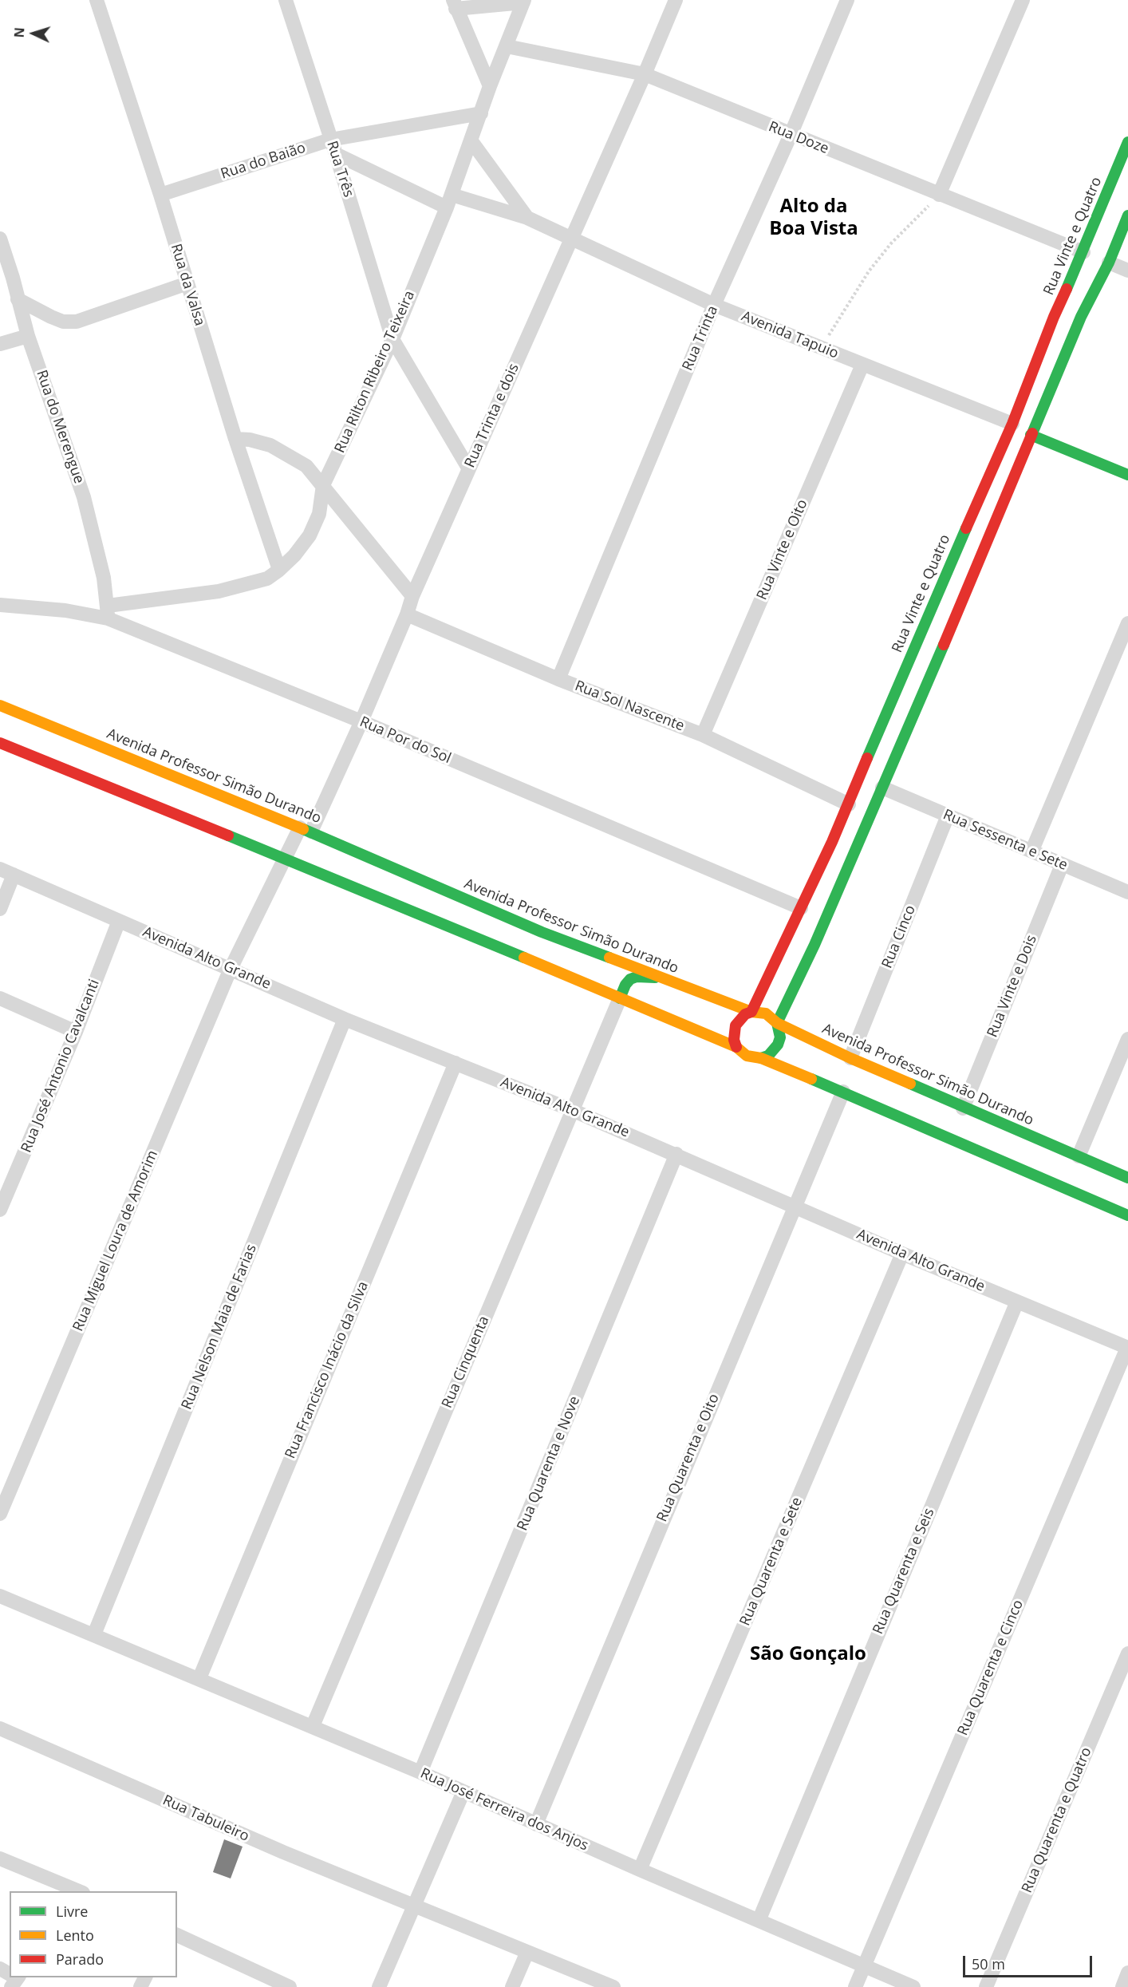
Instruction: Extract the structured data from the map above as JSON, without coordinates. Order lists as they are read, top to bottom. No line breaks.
{"streets":{"street":["Rua Doze","Rua do Baião","Rua Três","Rua Vinte e Quatro","Rua da Valsa","Avenida Tapuio","Rua Trinta","Rua Rilton Ribeiro Teixeira","Rua Trinta e dois","Rua do Merengue","Rua Vinte e Oito","Rua Sol Nascente","Rua Por do Sol","Avenida Professor Simão Durando","Rua Sessenta e Sete","Rua Cinco","Avenida Alto Grande","Rua Vinte e Dois","Rua José Antonio Cavalcanti","Rua Miguel Loura de Amorim","Rua Nelson Maia de Farias","Rua Cinquenta","Rua Francisco Inácio da Silva","Rua Quarenta e Oito","Rua Quarenta e Nove","Rua Quarenta e Sete","Rua Quarenta e Seis","Rua Quarenta e Cinco","Rua José Ferreira dos Anjos","Rua Tabuleiro","Rua Quarenta e Quatro"]},"crossings":[["Rua Doze","Rua Vinte e Quatro"],["Rua Doze","Rua Trinta"],["Rua Doze","Rua Rilton Ribeiro Teixeira"],["Rua Doze","Rua Trinta e dois"],["Rua do Baião","Rua Três"],["Rua do Baião","Rua da Valsa"],["Rua do Baião","Rua Rilton Ribeiro Teixeira"],["Rua Três","Avenida Tapuio"],["Rua Três","Rua Rilton Ribeiro Teixeira"],["Rua Três","Rua Trinta e dois"],["Rua Vinte e Quatro","Avenida Tapuio"],["Rua Vinte e Quatro","Rua Sol Nascente"],["Rua Vinte e Quatro","Rua Por do Sol"],["Rua Vinte e Quatro","Avenida Professor Simão Durando"],["Rua Vinte e Quatro","Rua Sessenta e Sete"],["Rua da Valsa","Rua Rilton Ribeiro Teixeira"],["Avenida Tapuio","Rua Trinta"],["Avenida Tapuio","Rua Rilton Ribeiro Teixeira"],["Avenida Tapuio","Rua Trinta e dois"],["Avenida Tapuio","Rua Vinte e Oito"],["Rua Trinta","Rua Sol Nascente"],["Rua Rilton Ribeiro Teixeira","Rua do Merengue"],["Rua Rilton Ribeiro Teixeira","Rua Por do Sol"],["Rua Trinta e dois","Rua Sol Nascente"],["Rua Trinta e dois","Rua Por do Sol"],["Rua Trinta e dois","Avenida Professor Simão Durando"],["Rua Trinta e dois","Rua Miguel Loura de Amorim"],["Rua do Merengue","Rua Por do Sol"],["Rua Vinte e Oito","Rua Sol Nascente"],["Avenida Professor Simão Durando","Rua Cinco"],["Avenida Professor Simão Durando","Rua Vinte e Dois"],["Rua Sessenta e Sete","Rua Cinco"],["Rua Sessenta e Sete","Rua Vinte e Dois"],["Avenida Alto Grande","Rua José Antonio Cavalcanti"],["Avenida Alto Grande","Rua Miguel Loura de Amorim"],["Avenida Alto Grande","Rua Nelson Maia de Farias"],["Avenida Alto Grande","Rua Cinquenta"],["Avenida Alto Grande","Rua Francisco Inácio da Silva"],["Avenida Alto Grande","Rua Quarenta e Oito"],["Avenida Alto Grande","Rua Quarenta e Nove"],["Avenida Alto Grande","Rua Quarenta e Sete"],["Avenida Alto Grande","Rua Quarenta e Seis"],["Avenida Alto Grande","Rua Quarenta e Cinco"],["Rua Nelson Maia de Farias","Rua José Ferreira dos Anjos"],["Rua Cinquenta","Rua José Ferreira dos Anjos"],["Rua Francisco Inácio da Silva","Rua José Ferreira dos Anjos"],["Rua Quarenta e Oito","Rua José Ferreira dos Anjos"],["Rua Quarenta e Nove","Rua José Ferreira dos Anjos"],["Rua Quarenta e Sete","Rua José Ferreira dos Anjos"],["Rua Quarenta e Seis","Rua José Ferreira dos Anjos"],["Rua Quarenta e Cinco","Rua José Ferreira dos Anjos"]],"districts":["Alto da Boa Vista","São Gonçalo"],"legend":["Livre","Lento","Parado"],"scale_bar":"50 m","north":"left"}
